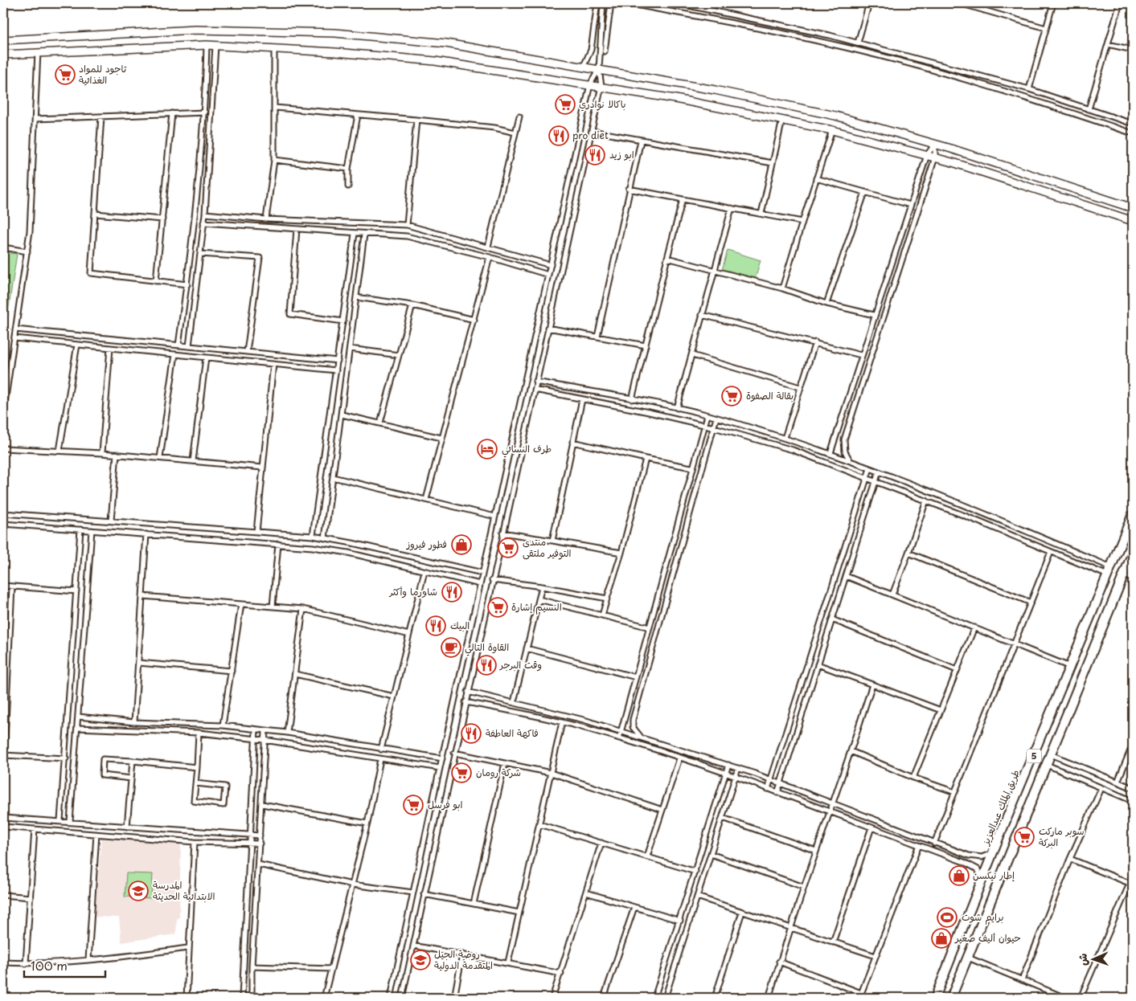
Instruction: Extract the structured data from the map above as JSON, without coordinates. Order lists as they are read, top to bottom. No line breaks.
{"streets":{"highway":["5","طريق الملك عبدالعزيز"]},"places":{"supermarket":["تاجود للمواد الغذائية","باكالا نوادري","بقالة الصفوة","منتدى التوفير ملتقى","النسيم إشارة","شركة رومان","ابو فرسل","سوبر ماركت البركة"],"restaurant":["pro diet","ابو زيد","شاورما وأكثر","البيك","وقت البرجر","فاكهة العاطفة"],"hotel":["طرف النسائي"],"shop":["فطور فيروز","إطار نيكسن","حيوان أليف صغير"],"cafe":["القاوة التالي"],"school or university":["المدرسة الابتدائية الحديثة","روضة الجيل المتقدمة الدولية"],"sports":["برايم شوت"]},"scale_bar":"100 m","north":"left"}
